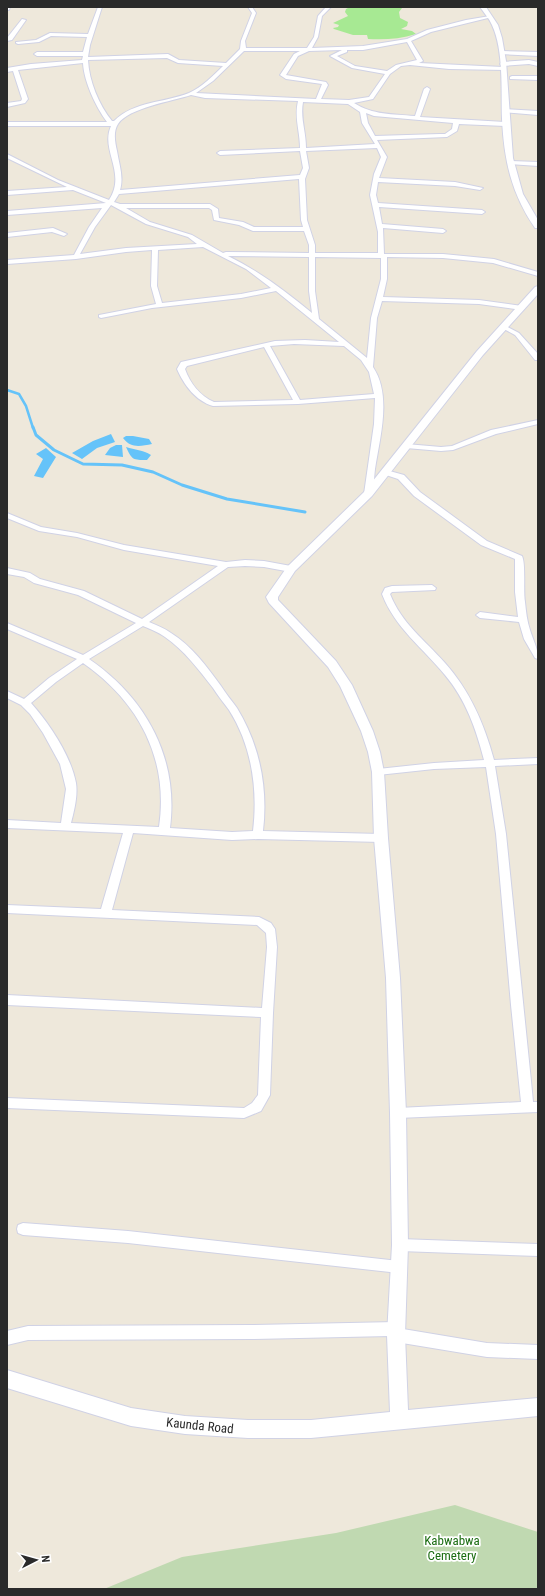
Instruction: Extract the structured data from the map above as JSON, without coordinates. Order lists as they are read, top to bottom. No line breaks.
{"streets":{"street":["Kaunda Road"]},"parks":["Kabwabwa Cemetery"],"north":"right"}
